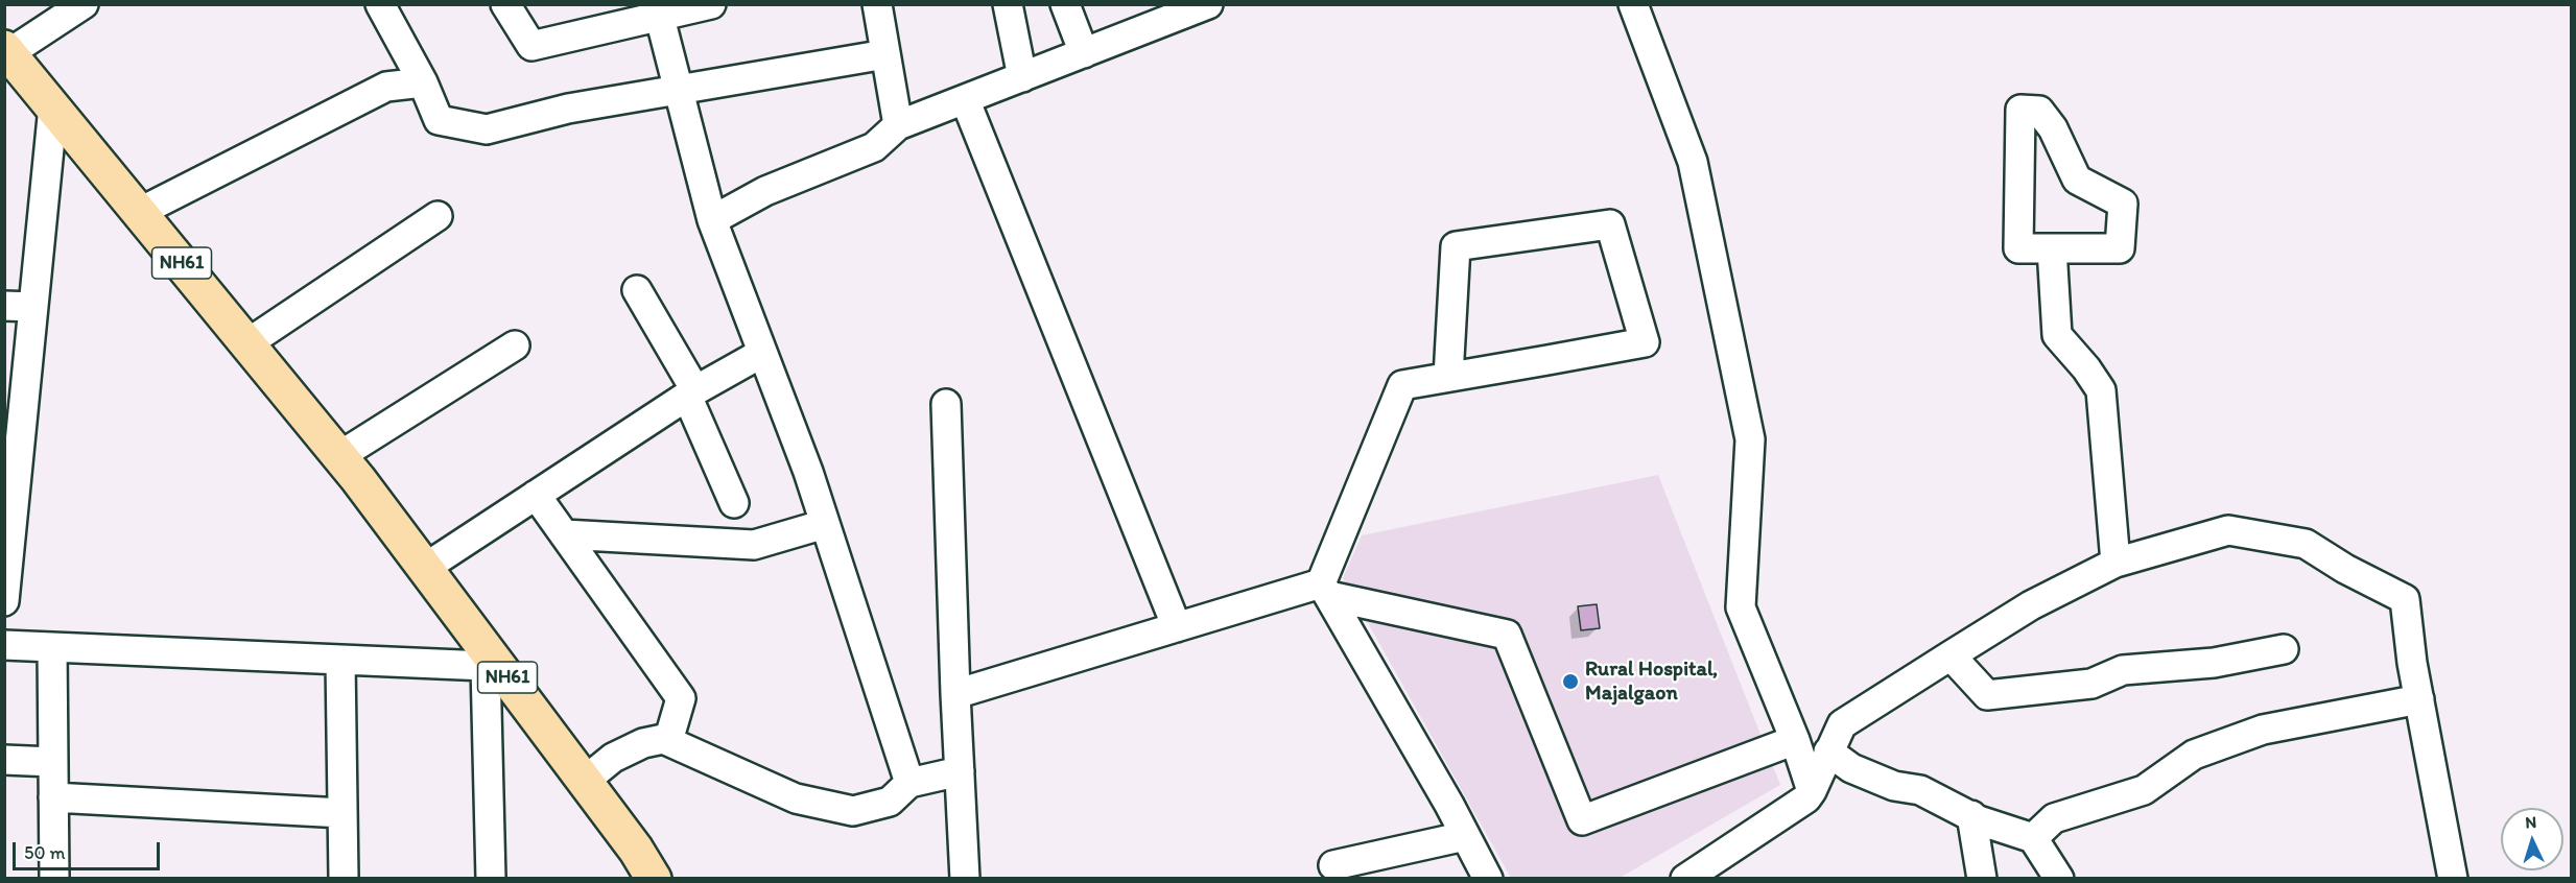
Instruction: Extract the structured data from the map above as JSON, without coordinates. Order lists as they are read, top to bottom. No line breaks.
{"streets":{"main road":["NH61"]},"places":["Rural Hospital, Majalgaon"],"scale_bar":"50 m","north":"top"}
